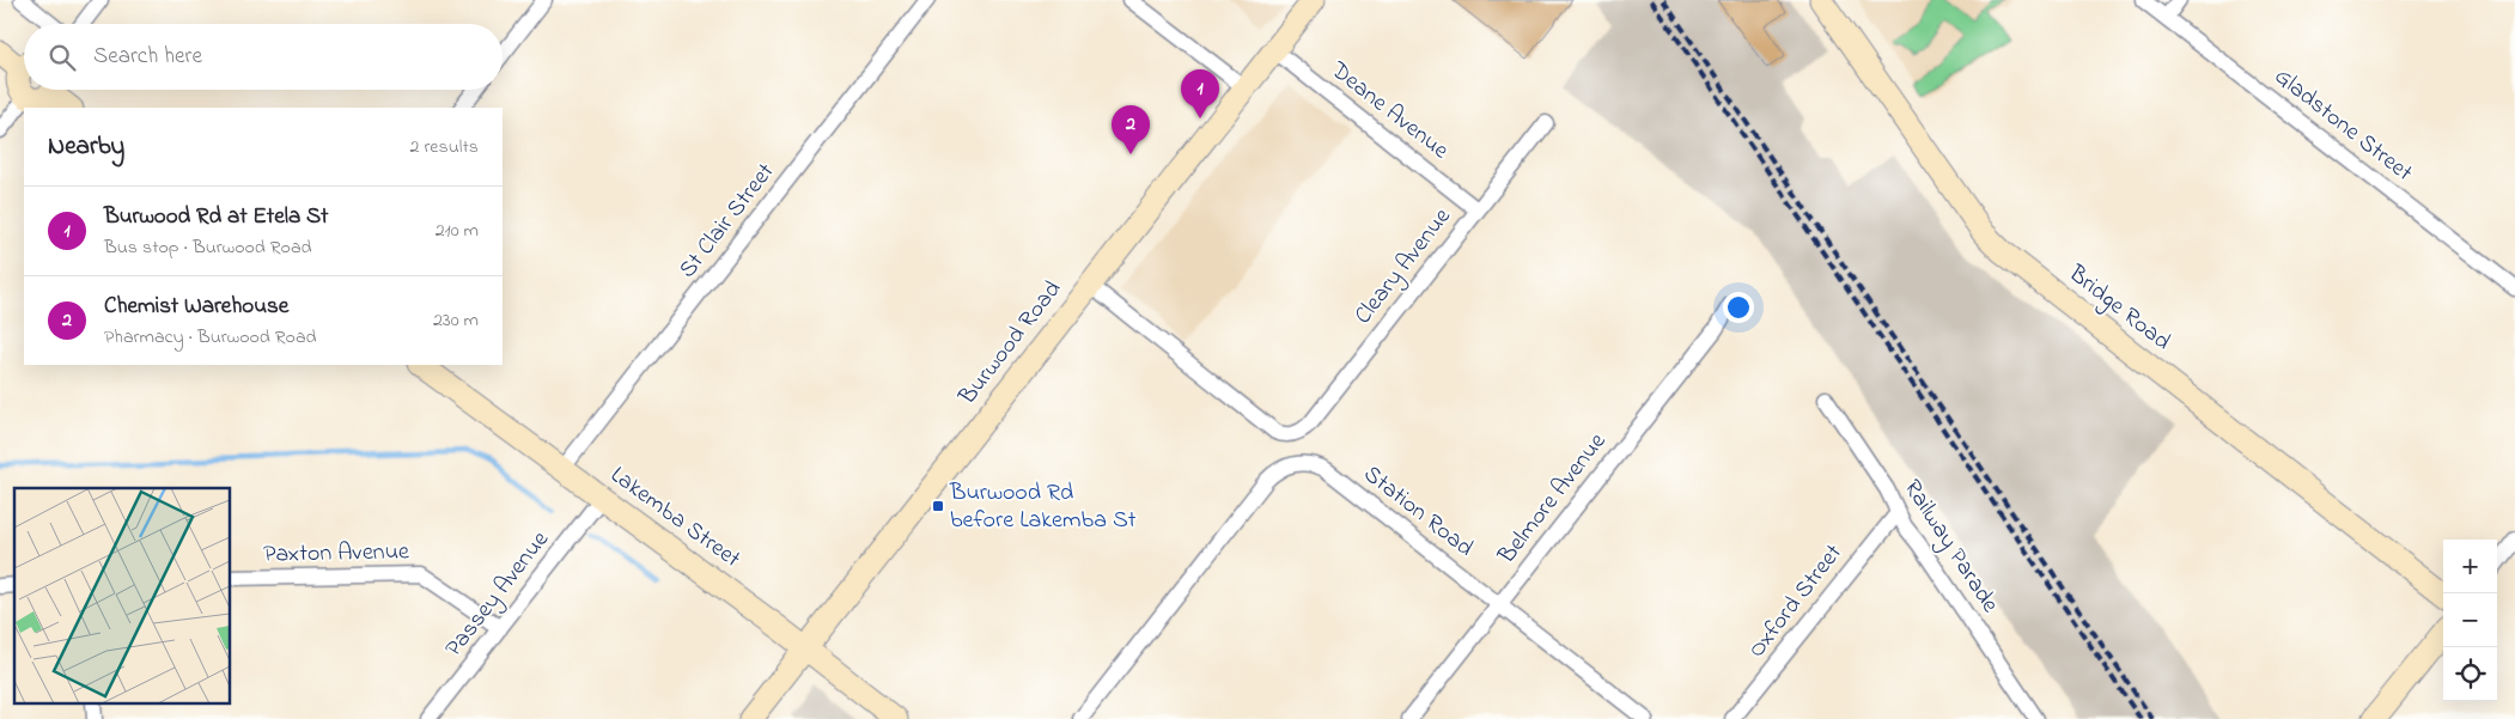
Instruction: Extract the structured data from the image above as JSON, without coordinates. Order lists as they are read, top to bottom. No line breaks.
{"streets":{"main road":["Bridge Road","Burwood Road","Lakemba Street"],"street":["Deane Avenue","Gladstone Street","St Clair Street","Cleary Avenue","Belmore Avenue","Station Road","Railway Parade","Paxton Avenue","Passey Avenue","Oxford Street"]},"crossings":[["Deane Avenue","Cleary Avenue"],["Deane Avenue","Burwood Road"],["St Clair Street","Lakemba Street"],["Cleary Avenue","Burwood Road"],["Burwood Road","Lakemba Street"],["Belmore Avenue","Station Road"],["Lakemba Street","Passey Avenue"],["Railway Parade","Oxford Street"],["Paxton Avenue","Passey Avenue"]],"places":{"transit":["Burwood Rd before Lakemba St"]},"page":{"search":"Search here","pins":["1","2"],"heading":["Nearby","2 results"],"list":[{"mark":"1","name":"Burwood Rd at Etela St","note":"Bus stop · Burwood Road","value":"210 m"},{"mark":"2","name":"Chemist Warehouse","note":"Pharmacy · Burwood Road","value":"230 m"}],"map_buttons":["+","−"]}}
